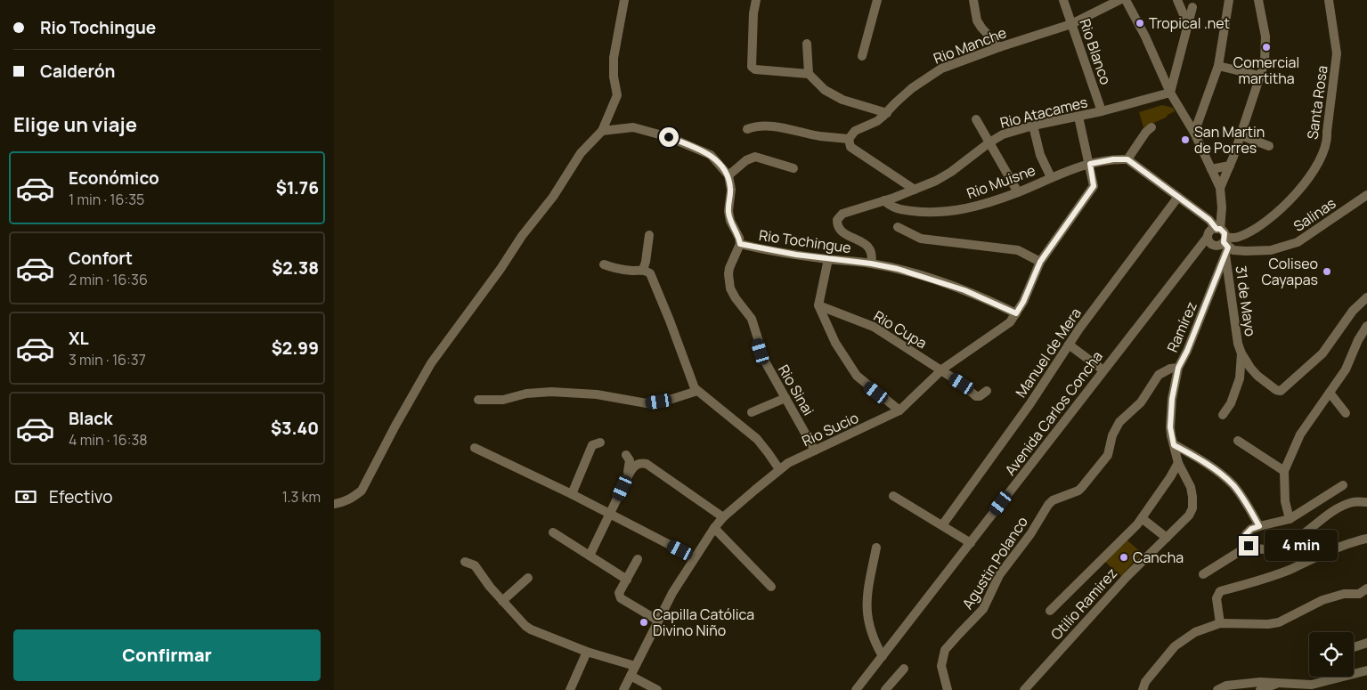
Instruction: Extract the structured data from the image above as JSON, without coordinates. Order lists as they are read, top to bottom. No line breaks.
{"streets":{"street":["Rio Manche","Rio Blanco","Santa Rosa","Rio Atacames","Rio Muisne","Salinas","Rio Tochingue","31 de Mayo","Ramírez","Rio Cupa","Manuel de Mera","Rio Sinai","Avenida Carlos Concha","Rio Sucio","Agustin Polanco","Otilio Ramirez"]},"crossings":[["Rio Manche","Rio Blanco"],["Rio Blanco","Rio Atacames"],["Santa Rosa","Salinas"],["Santa Rosa","31 de Mayo"],["Santa Rosa","Ramírez"],["Santa Rosa","Avenida Carlos Concha"],["Rio Atacames","Rio Muisne"],["Rio Atacames","Rio Tochingue"],["Rio Atacames","Rio Sucio"],["Rio Muisne","Rio Sucio"],["Salinas","31 de Mayo"],["Salinas","Ramírez"],["Salinas","Avenida Carlos Concha"],["Rio Tochingue","Rio Sinai"],["Rio Tochingue","Rio Sucio"],["31 de Mayo","Ramírez"],["31 de Mayo","Avenida Carlos Concha"],["Ramírez","Avenida Carlos Concha"],["Ramírez","Agustin Polanco"],["Ramírez","Otilio Ramirez"],["Rio Cupa","Rio Sucio"],["Rio Sinai","Rio Sucio"]],"places":["Tropical .net","Comercial martitha","San Martin de Porres","Coliseo Cayapas","Cancha","Capilla Católica Divino Niño"],"page":{"banner":["Rio Tochingue","Calderón"],"heading":"Elige un viaje","list":[{"name":"Económico","note":"1 min · 16:35","value":"$1.76"},{"name":"Confort","note":"2 min · 16:36","value":"$2.38"},{"name":"XL","note":"3 min · 16:37","value":"$2.99"},{"name":"Black","note":"4 min · 16:38","value":"$3.40"}],"pay":["Efectivo","1.3 km"],"bubble":"4 min","buttons":"Confirmar"}}
